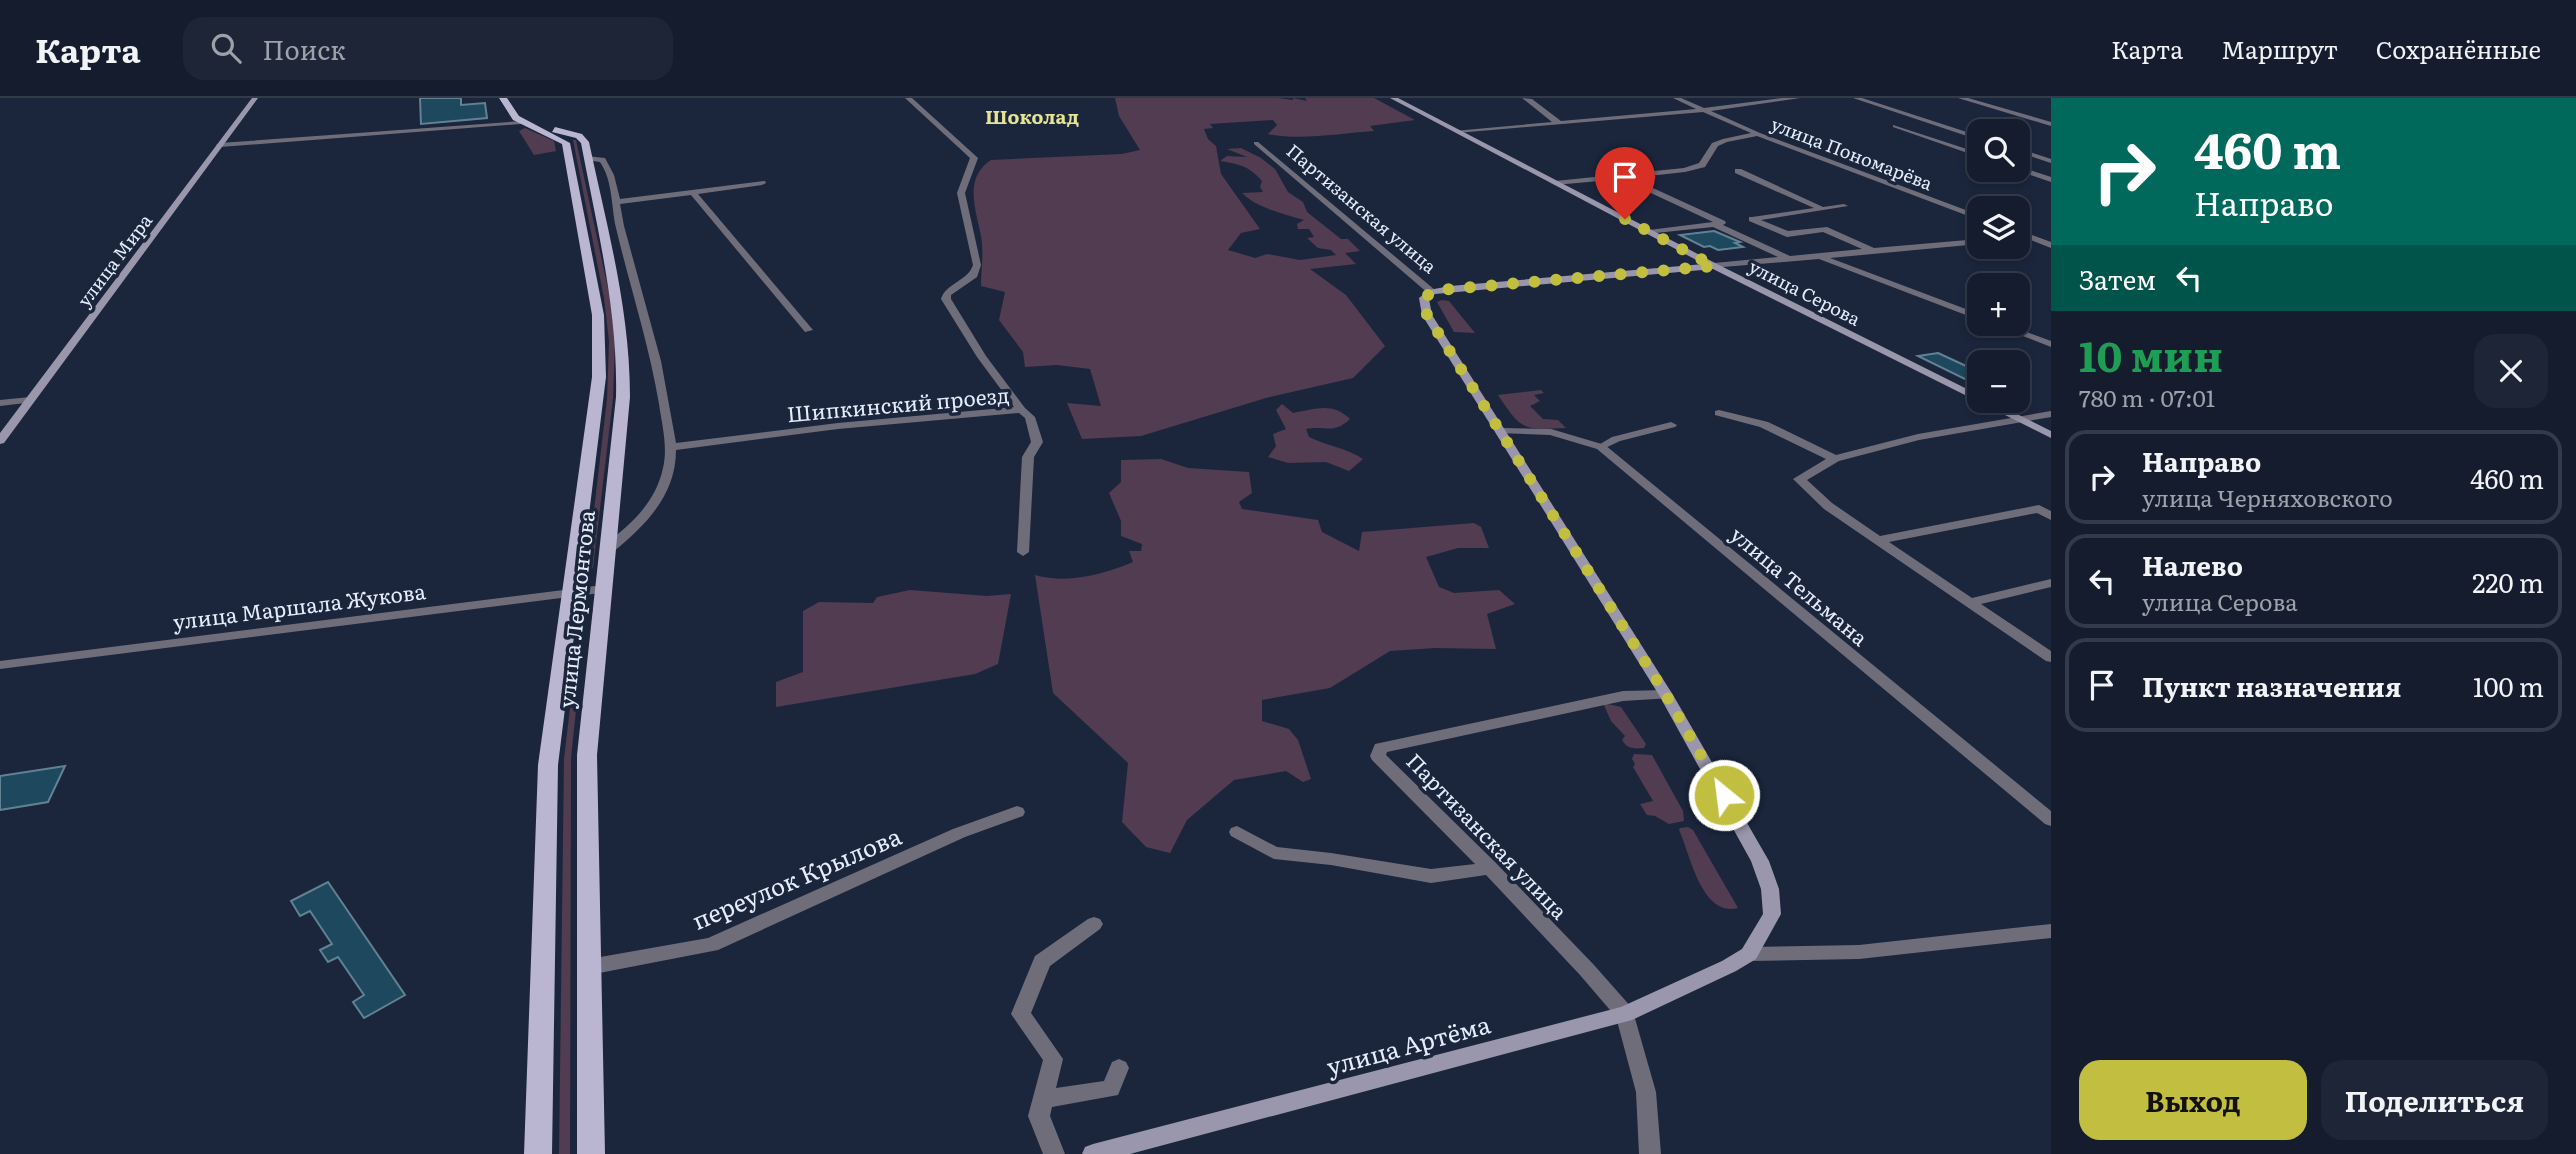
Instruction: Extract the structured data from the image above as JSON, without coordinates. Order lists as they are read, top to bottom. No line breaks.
{"streets":{"main road":["Партизанская улица","улица Мира","улица Серова","улица Лермонтова","улица Артёма"],"street":["улица Пономарёва","Шипкинский проезд","улица Тельмана","улица Маршала Жукова","переулок Крылова"]},"crossings":[["Партизанская улица","улица Тельмана"],["Партизанская улица","улица Артёма"],["улица Маршала Жукова","улица Лермонтова"],["улица Лермонтова","переулок Крылова"]],"districts":["Шоколад"],"page":{"header":"Карта","search":"Поиск","nav":["Карта","Маршрут","Сохранённые"],"turn":["460 m","Направо"],"map_buttons":["+","−"],"then":"Затем","heading":["10 мин","780 m · 07:01"],"list":[{"name":"Направо","note":"улица Черняховского","value":"460 m"},{"name":"Налево","note":"улица Серова","value":"220 m"},{"name":"Пункт назначения","value":"100 m"}],"buttons":["Выход","Поделиться"]}}
